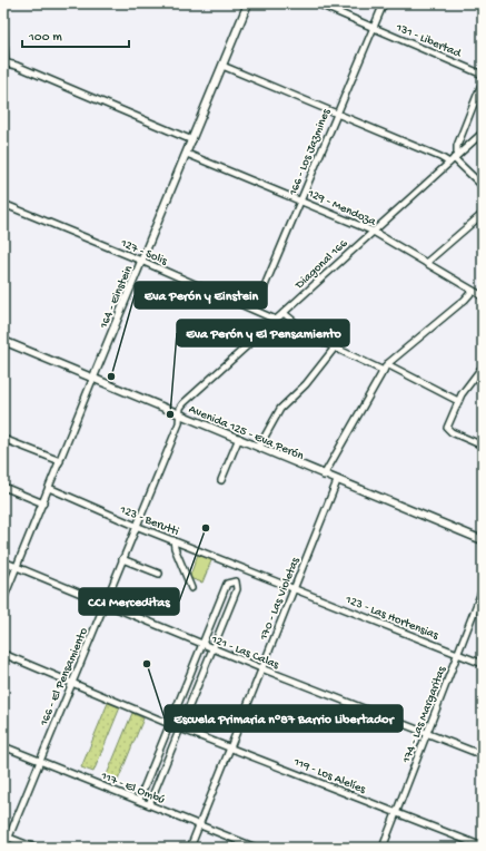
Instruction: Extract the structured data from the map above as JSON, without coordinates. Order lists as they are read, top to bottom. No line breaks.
{"streets":{"street":["131 - Libertad","166 - Los Jazmines","129 - Mendoza","127 - Solis","Diagonal 166","164 - Einstein","Avenida 125 - Eva Perón","123 - Berutti","170 - Las Violetas","123 - Las Hortensias","121 - Las Calas","166 - El Pensamiento","174 - Las Margaritas","119 - Los Alelíes","117 - El Ombú"]},"crossings":[["131 - Libertad","166 - Los Jazmines"],["166 - Los Jazmines","129 - Mendoza"],["166 - Los Jazmines","127 - Solis"],["129 - Mendoza","Diagonal 166"],["129 - Mendoza","164 - Einstein"],["127 - Solis","Diagonal 166"],["127 - Solis","164 - Einstein"],["Diagonal 166","Avenida 125 - Eva Perón"],["Diagonal 166","166 - El Pensamiento"],["164 - Einstein","Avenida 125 - Eva Perón"],["164 - Einstein","123 - Berutti"],["164 - Einstein","121 - Las Calas"],["Avenida 125 - Eva Perón","170 - Las Violetas"],["Avenida 125 - Eva Perón","166 - El Pensamiento"],["123 - Berutti","170 - Las Violetas"],["123 - Berutti","123 - Las Hortensias"],["123 - Berutti","166 - El Pensamiento"],["170 - Las Violetas","123 - Las Hortensias"],["170 - Las Violetas","121 - Las Calas"],["170 - Las Violetas","119 - Los Alelíes"],["170 - Las Violetas","117 - El Ombú"],["123 - Las Hortensias","174 - Las Margaritas"],["121 - Las Calas","166 - El Pensamiento"],["121 - Las Calas","174 - Las Margaritas"],["166 - El Pensamiento","119 - Los Alelíes"],["166 - El Pensamiento","117 - El Ombú"],["174 - Las Margaritas","119 - Los Alelíes"]],"places":["Eva Perón y Einstein","Eva Perón y El Pensamiento","CCI Merceditas","Escuela Primaria n°87 Barrio Libertador"],"scale_bar":"100 m"}
